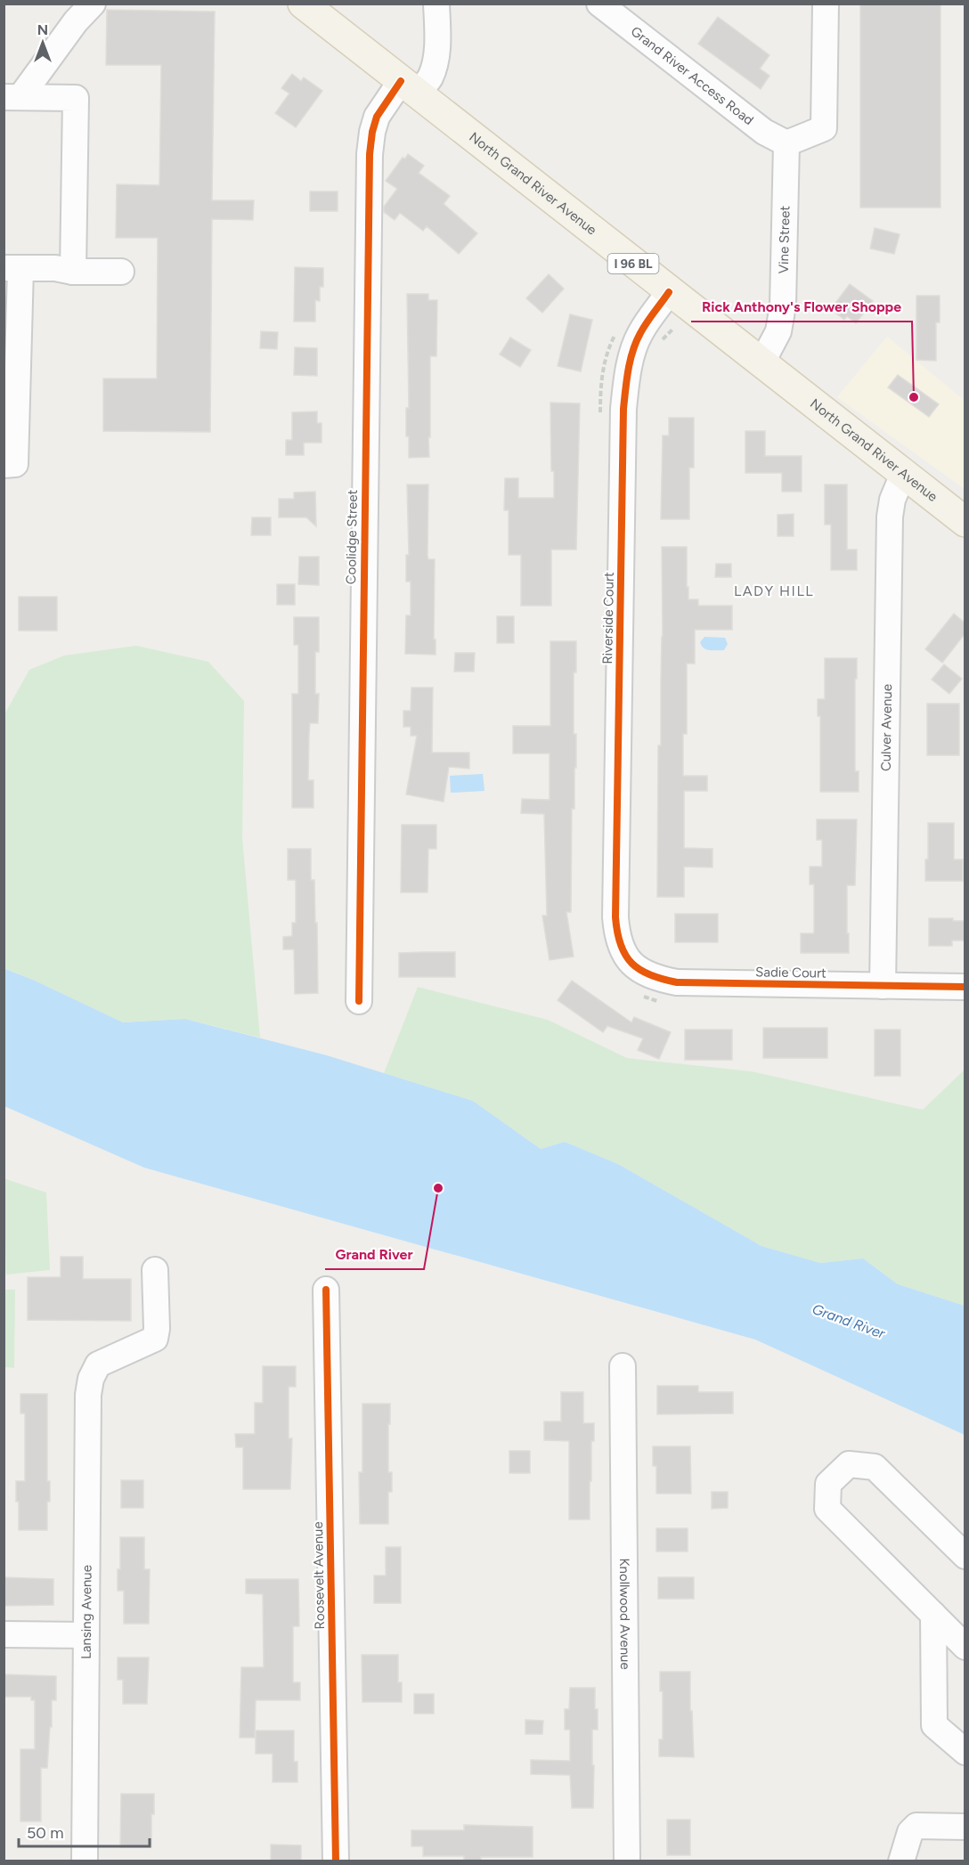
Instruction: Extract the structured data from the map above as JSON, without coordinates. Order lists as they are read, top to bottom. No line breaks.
{"streets":{"main road":["North Grand River Avenue","I 96 BL"],"street":["Grand River Access Road","Vine Street","Coolidge Street","Riverside Court","Culver Avenue","Sadie Court","Roosevelt Avenue","Lansing Avenue","Knollwood Avenue"]},"crossings":[["Grand River Access Road","Vine Street"],["North Grand River Avenue","Vine Street"],["North Grand River Avenue","Coolidge Street"],["North Grand River Avenue","Riverside Court"],["North Grand River Avenue","Culver Avenue"],["Riverside Court","Sadie Court"],["Culver Avenue","Sadie Court"]],"districts":["LADY HILL"],"water":["Grand River"],"places":["Rick Anthony's Flower Shoppe","Grand River"],"scale_bar":"50 m","north":"top"}
